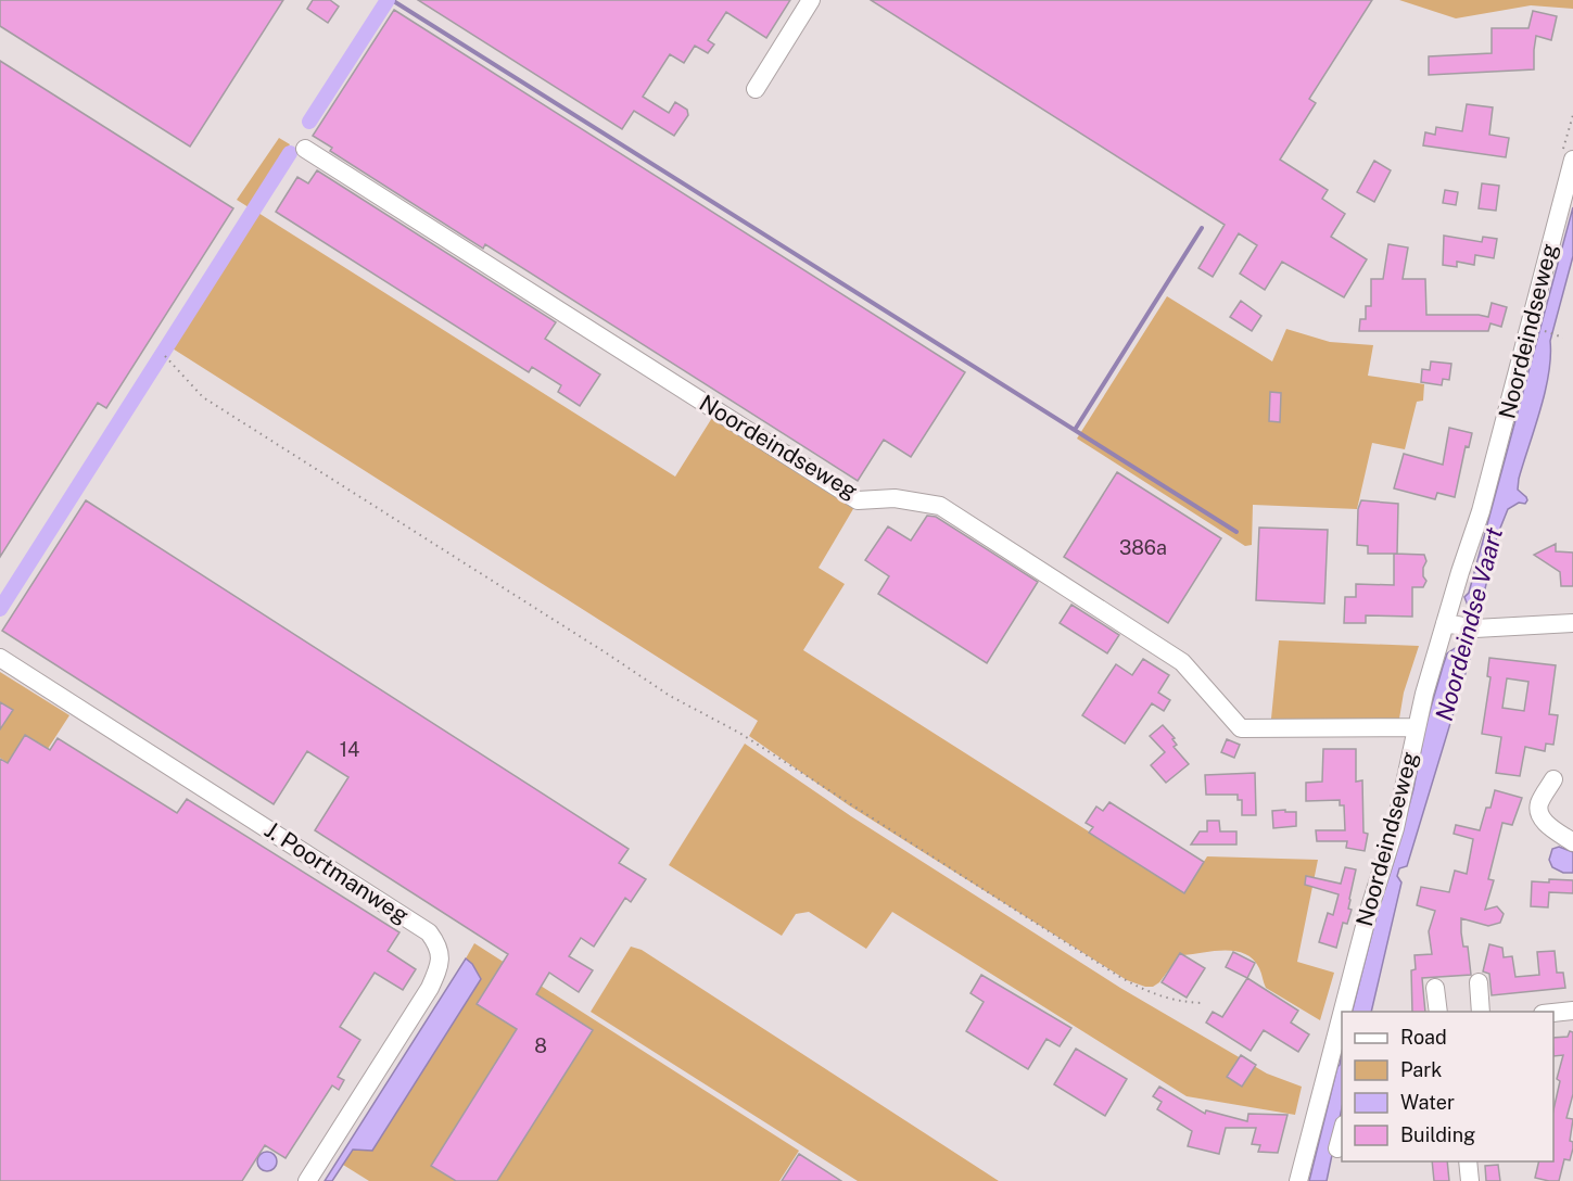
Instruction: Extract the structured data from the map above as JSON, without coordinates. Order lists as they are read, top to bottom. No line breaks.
{"streets":{"street":["Noordeindseweg","J. Poortmanweg"]},"water":["Noordeindse Vaart"],"house_numbers":["386a","14","8"],"legend":["Road","Park","Water","Building"]}
